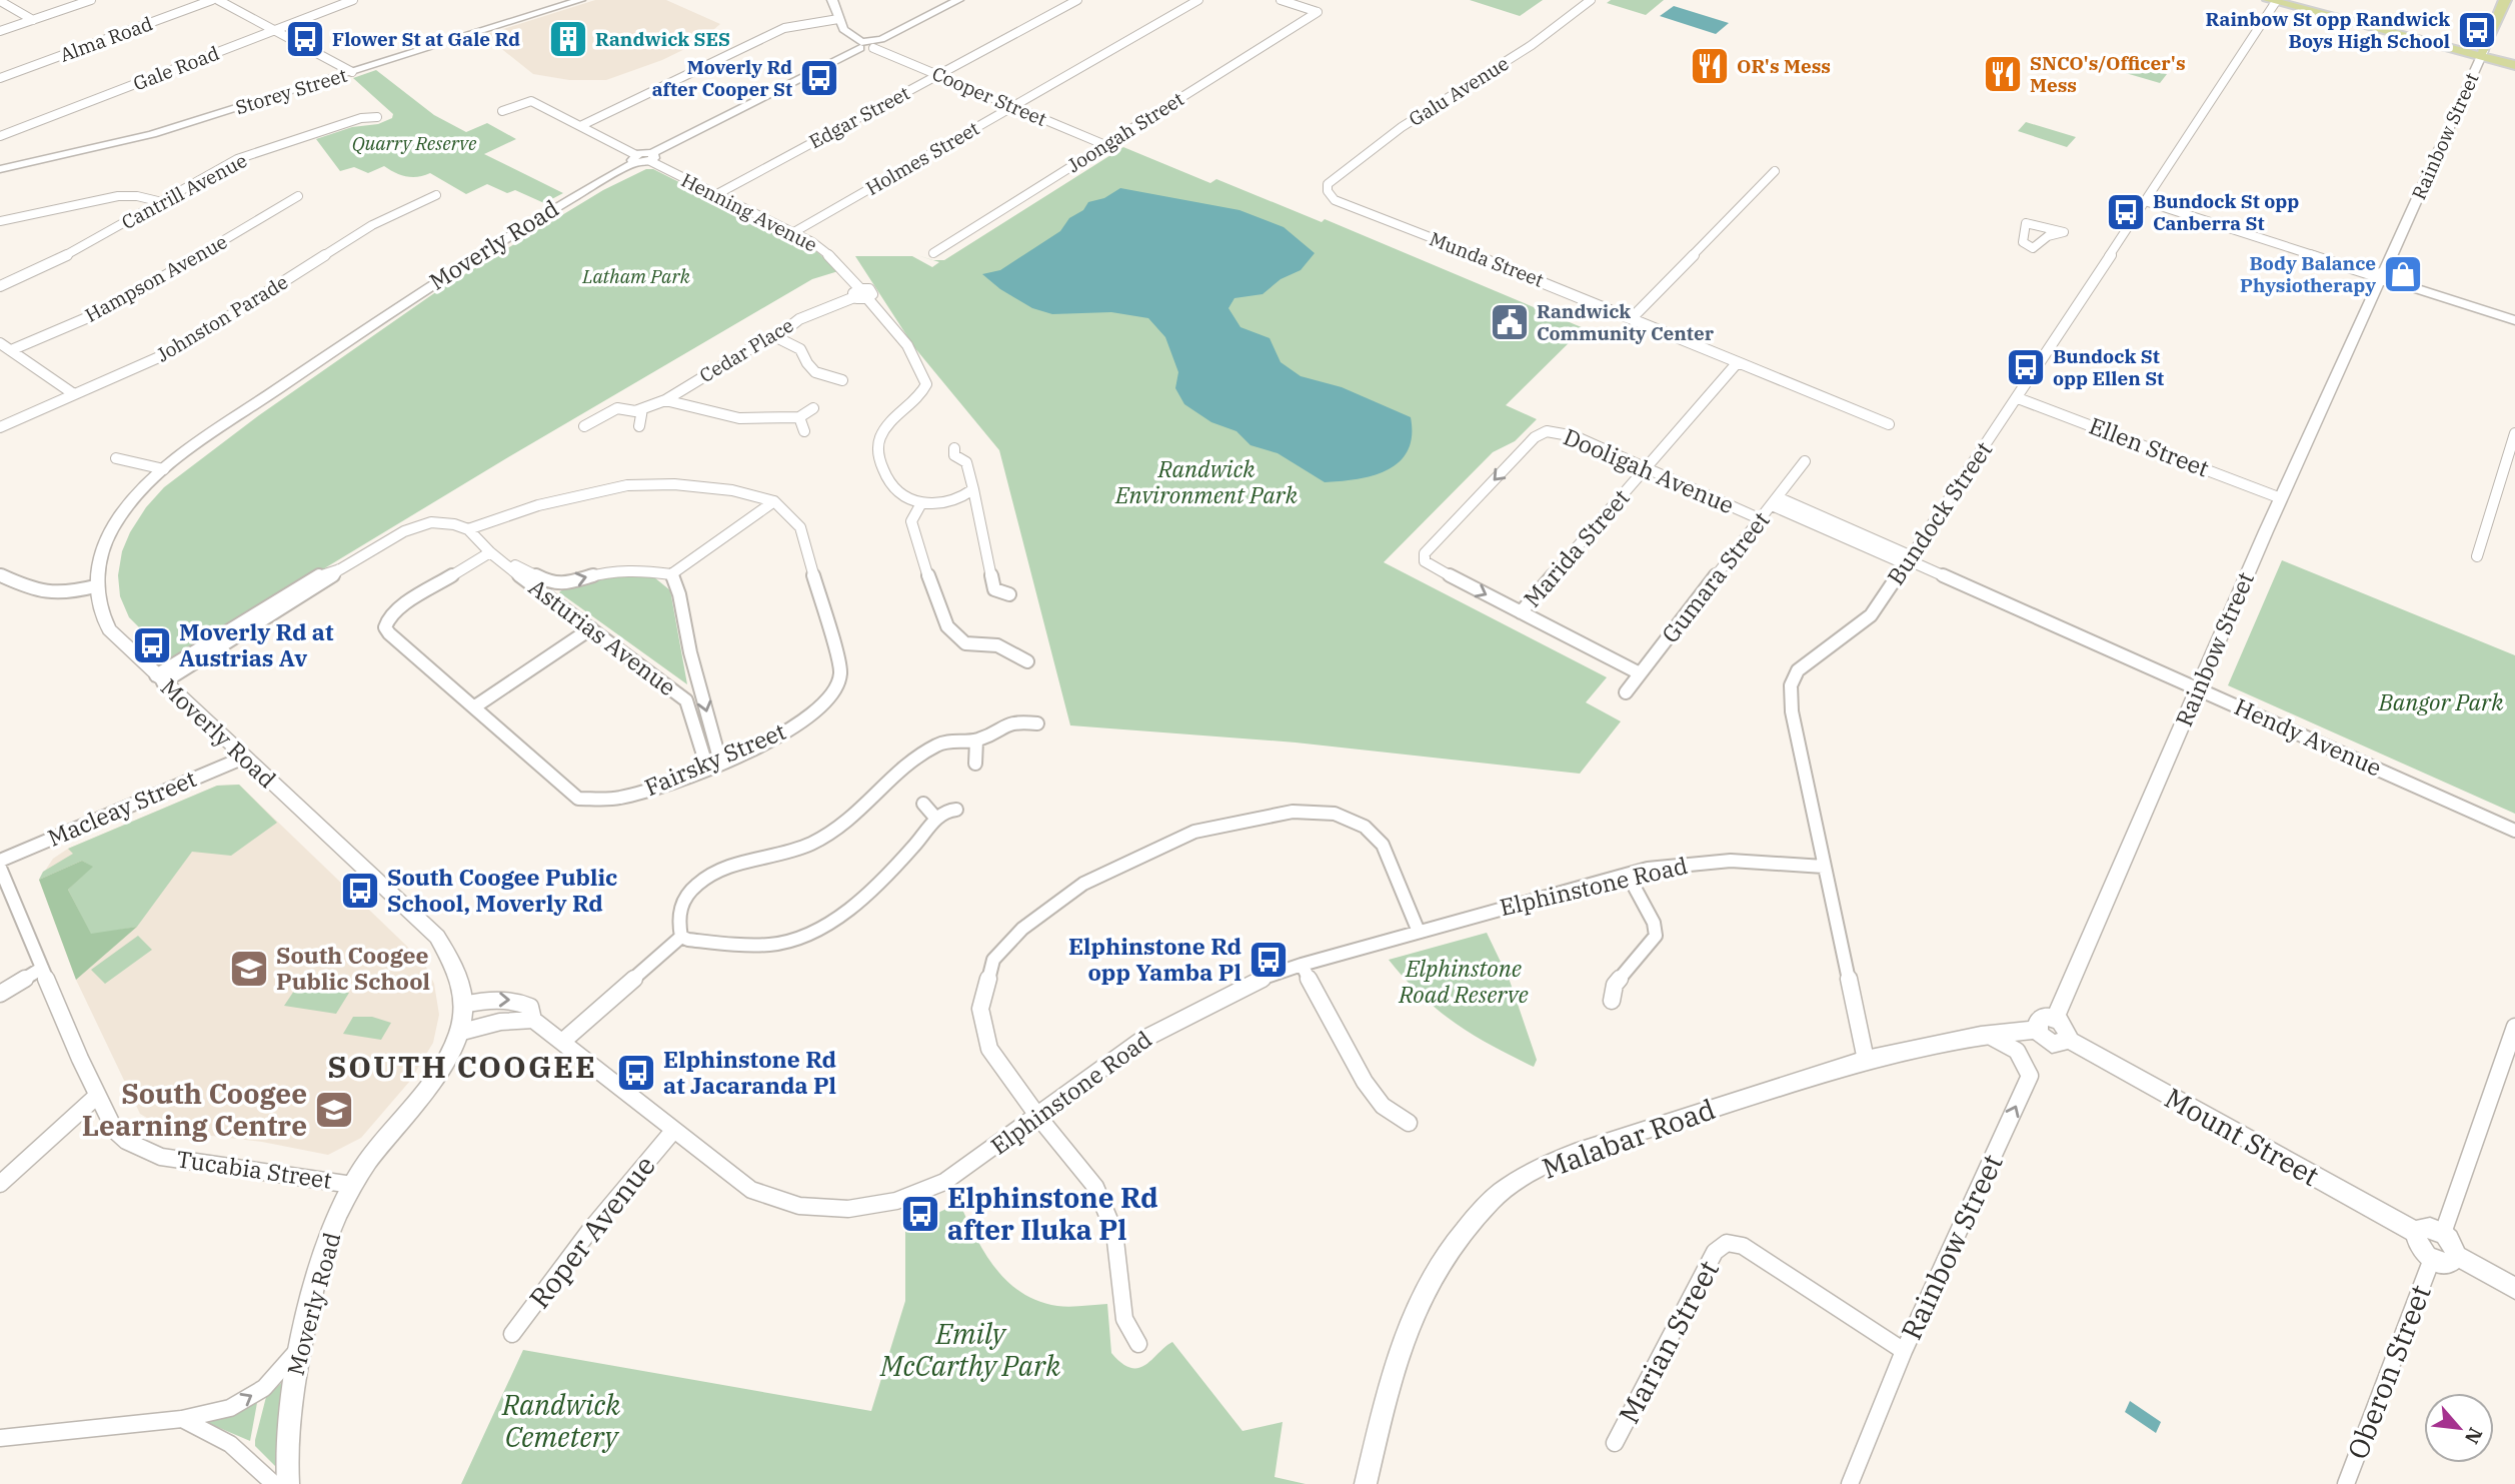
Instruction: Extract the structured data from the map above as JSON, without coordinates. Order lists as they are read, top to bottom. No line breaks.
{"streets":{"main road":["Rainbow Street"],"street":["Alma Road","Gale Road","Storey Street","Galu Avenue","Cooper Street","Edgar Street","Joongah Street","Holmes Street","Cantrill Avenue","Henning Avenue","Moverly Road","Munda Street","Hampson Avenue","Johnston Parade","Cedar Place","Ellen Street","Dooligah Avenue","Bundock Street","Marida Street","Gumara Street","Asturias Avenue","Hendy Avenue","Fairsky Street","Macleay Street","Elphinstone Road","Mount Street","Malabar Road","Tucabia Street","Roper Avenue","Marian Street","Oberon Street"]},"crossings":[["Galu Avenue","Munda Street"],["Cooper Street","Edgar Street"],["Cooper Street","Joongah Street"],["Cooper Street","Holmes Street"],["Edgar Street","Henning Avenue"],["Rainbow Street","Ellen Street"],["Rainbow Street","Hendy Avenue"],["Rainbow Street","Mount Street"],["Rainbow Street","Malabar Road"],["Rainbow Street","Marian Street"],["Holmes Street","Henning Avenue"],["Henning Avenue","Cedar Place"],["Moverly Road","Macleay Street"],["Moverly Road","Elphinstone Road"],["Moverly Road","Tucabia Street"],["Munda Street","Marida Street"],["Ellen Street","Bundock Street"],["Dooligah Avenue","Marida Street"],["Dooligah Avenue","Gumara Street"],["Bundock Street","Hendy Avenue"],["Bundock Street","Elphinstone Road"],["Bundock Street","Malabar Road"],["Gumara Street","Hendy Avenue"],["Asturias Avenue","Fairsky Street"],["Elphinstone Road","Roper Avenue"],["Mount Street","Malabar Road"]],"one_way":["Dooligah Avenue"],"districts":["SOUTH COOGEE"],"parks":["Quarry Reserve","Latham Park","Randwick Environment Park","Bangor Park","Elphinstone Road Reserve","Emily McCarthy Park","Randwick Cemetery"],"places":{"bus stop":["Rainbow St opp Randwick Boys High School","Flower St at Gale Rd","Moverly Rd after Cooper St","Bundock St opp Canberra St","Bundock St opp Ellen St","Moverly Rd at Austrias Av","South Coogee Public School, Moverly Rd","Elphinstone Rd opp Yamba Pl","Elphinstone Rd at Jacaranda Pl","Elphinstone Rd after Iluka Pl"],"building":["Randwick SES"],"restaurant":["OR's Mess","SNCO's/Officer's Mess"],"shop":["Body Balance Physiotherapy"],"public building":["Randwick Community Center"],"school or university":["South Coogee Public School","South Coogee Learning Centre"]},"north":"bottom right"}
